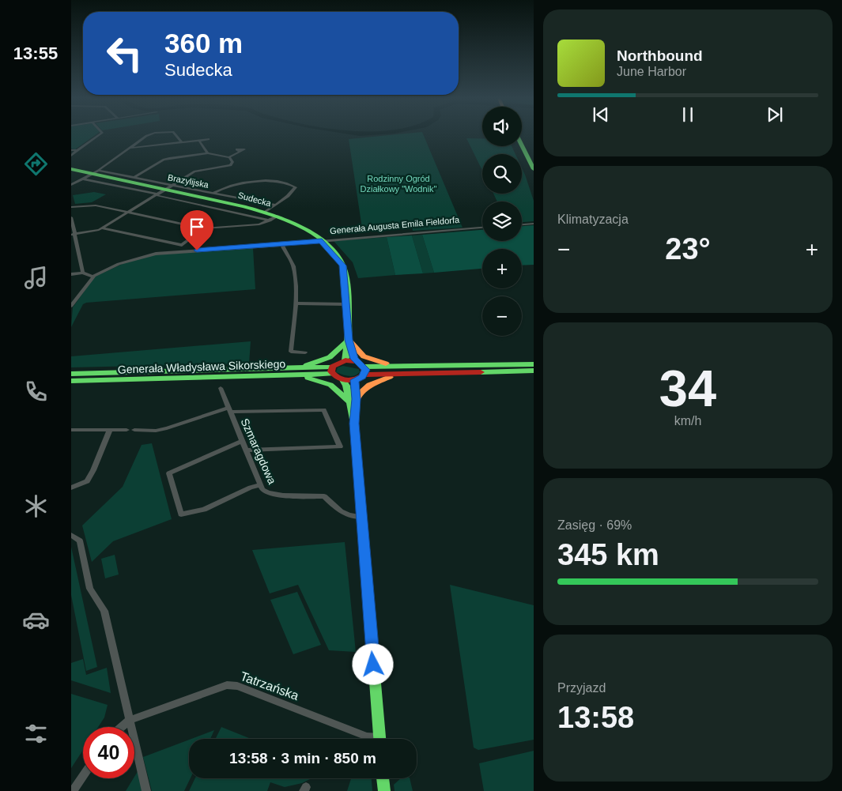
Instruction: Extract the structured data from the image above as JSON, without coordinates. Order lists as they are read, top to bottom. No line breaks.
{"streets":{"street":["Brazylijska","Sudecka","Generała Augusta Emila Fieldorfa","Generała Władysława Sikorskiego","Szmaragdowa","Tatrzańska"]},"crossings":[["Brazylijska","Sudecka"],["Sudecka","Generała Augusta Emila Fieldorfa"]],"parks":["Rodzinny Ogród Działkowy \"Wodnik\""],"page":{"tabs":"13:55","turn":["360 m","Sudecka"],"song":["Northbound","June Harbor"],"map_buttons":["+","−"],"tile":["Klimatyzacja",["34","km/h"],["Zasięg · 69%","345 km"],["Przyjazd","13:58"]],"heat":["−","23°","+"],"limit":"40","trip":"13:58 · 3 min · 850 m"}}
